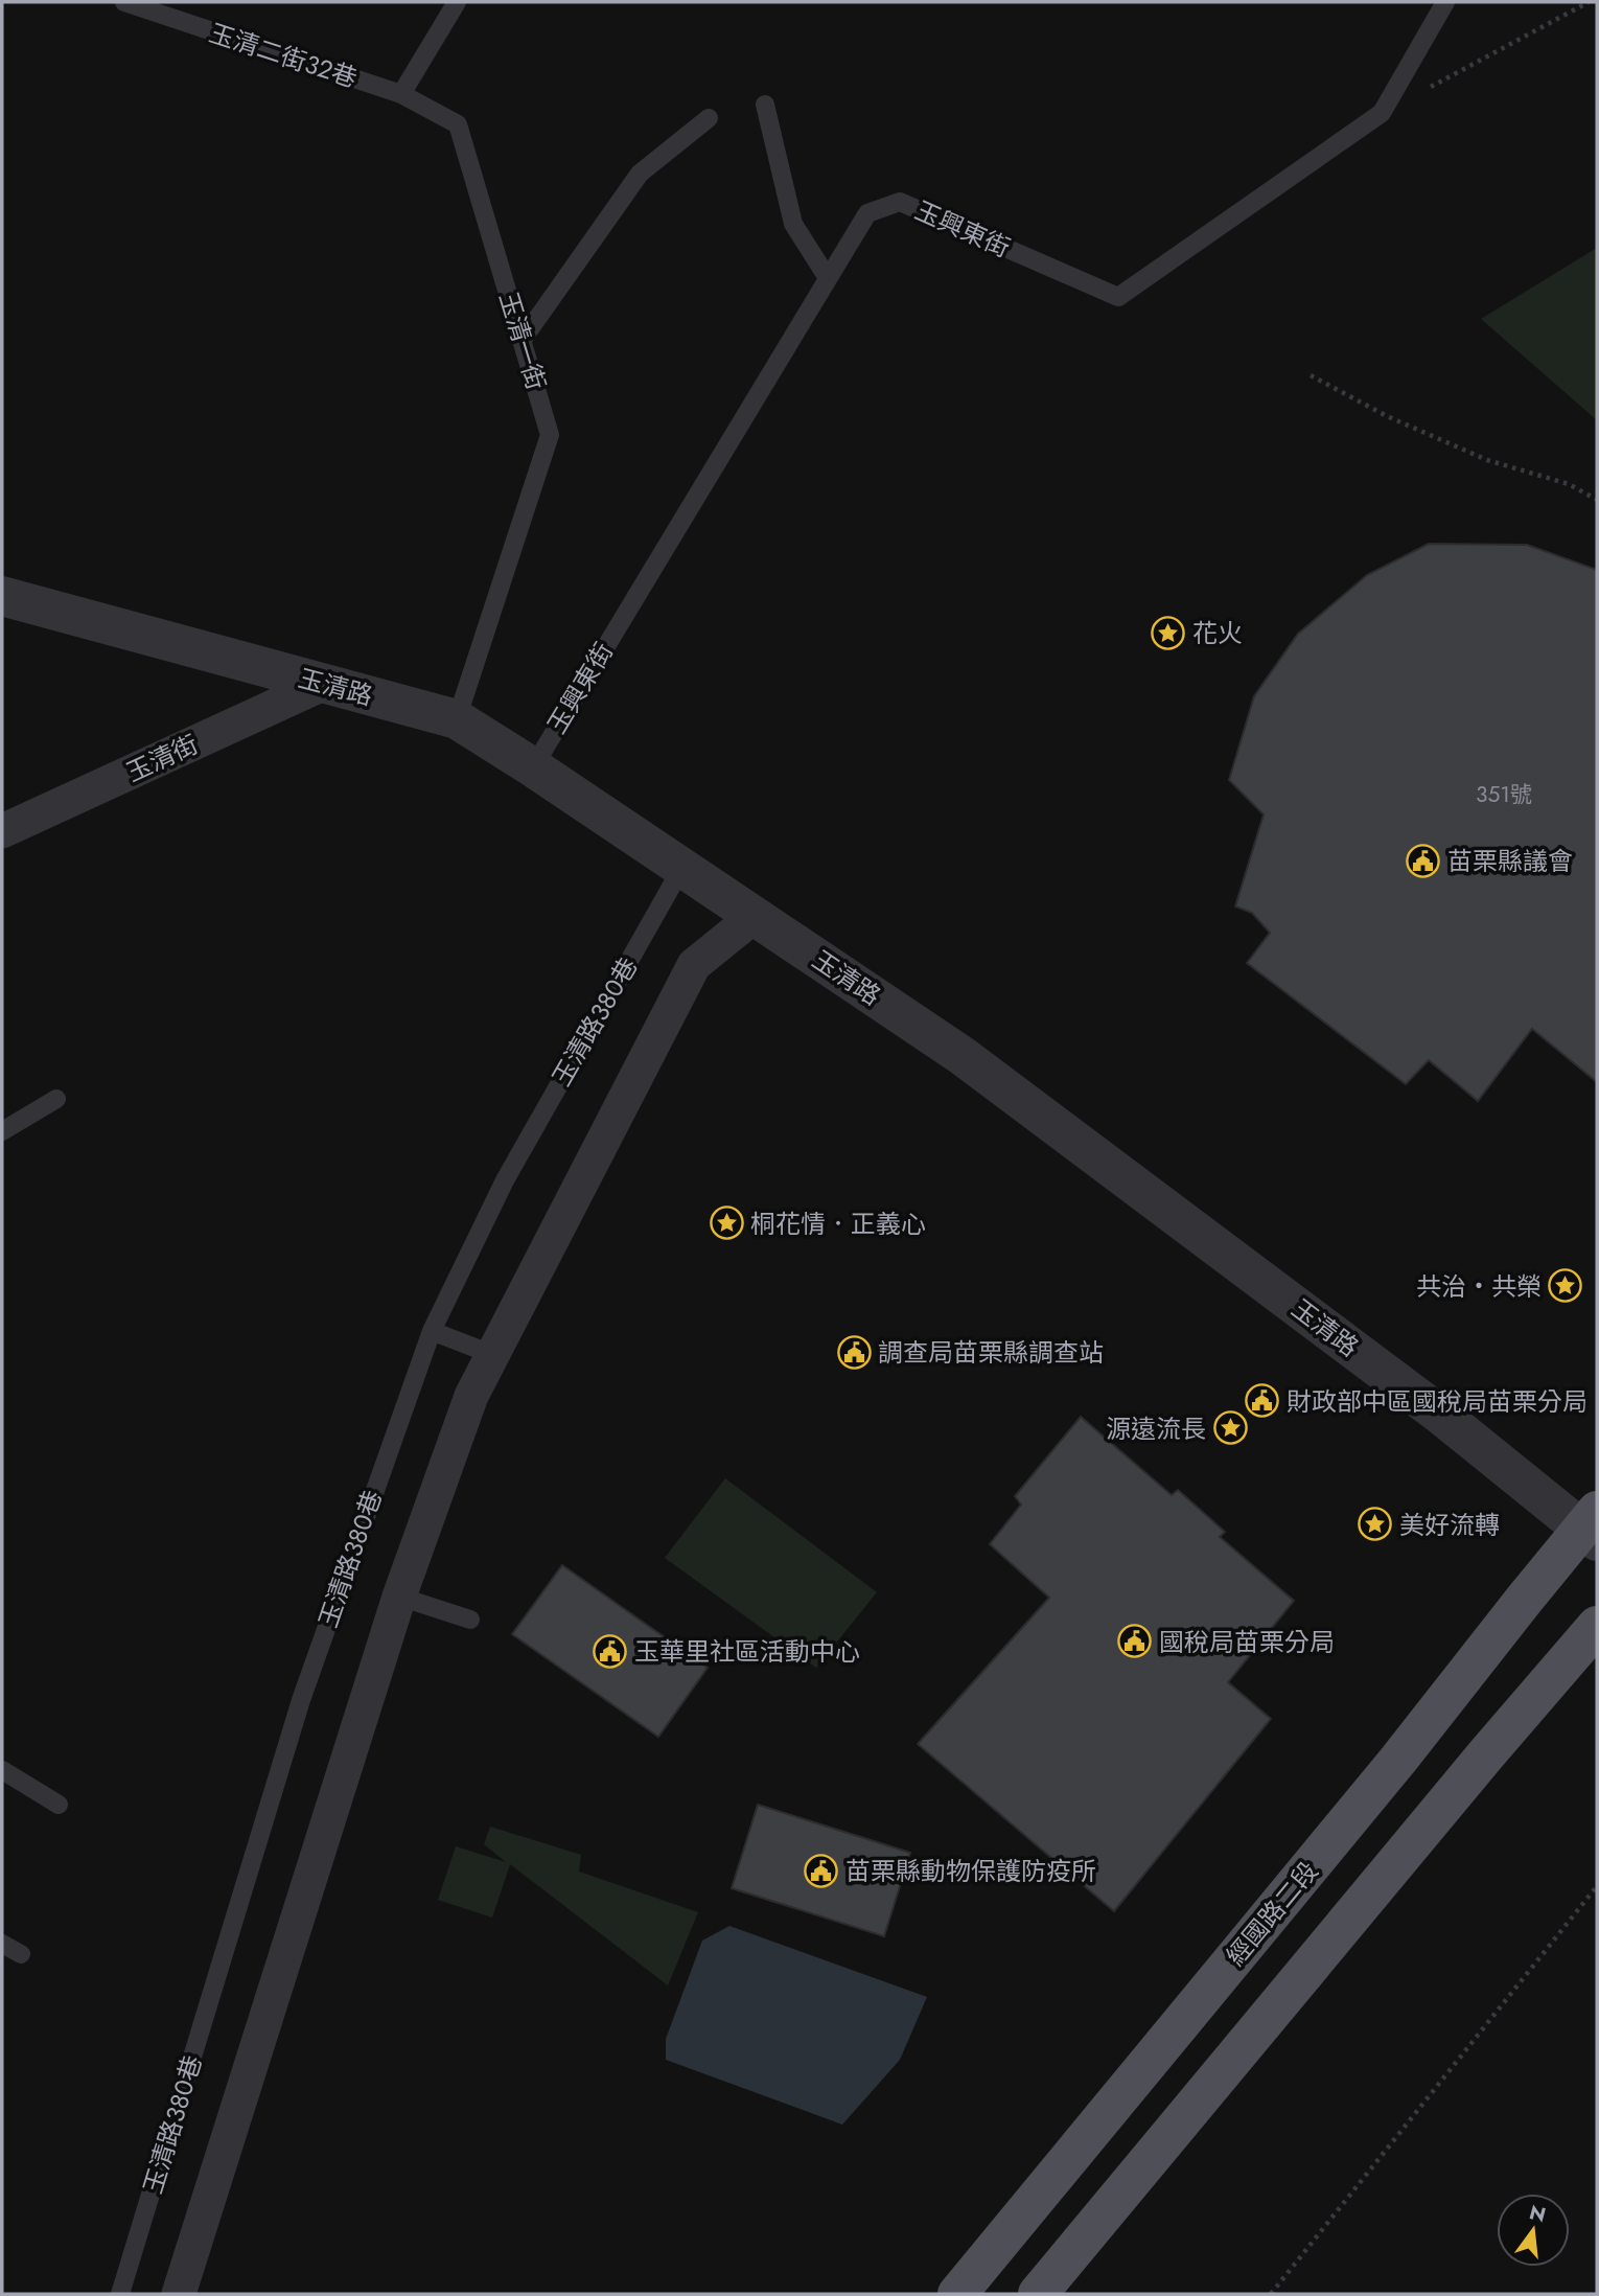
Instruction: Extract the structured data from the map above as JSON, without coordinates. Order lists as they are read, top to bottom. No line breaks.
{"streets":{"main road":["經國路二段"],"street":["玉清路","玉清街"],"lane":["玉清二街32巷","玉興東街","玉清一街","玉清路380巷"]},"crossings":[["玉清二街32巷","玉清一街"],["玉興東街","玉清路"],["玉清一街","玉清路"],["玉清路","玉清街"],["玉清路","玉清路380巷"],["玉清路","經國路二段"]],"places":{"place":["花火","桐花情．正義心","共治‧共榮","源遠流長","美好流轉"],"public building":["苗栗縣議會","調查局苗栗縣調查站","財政部中區國稅局苗栗分局","國稅局苗栗分局","玉華里社區活動中心","苗栗縣動物保護防疫所"]},"house_numbers":["351號"],"north":"top"}
